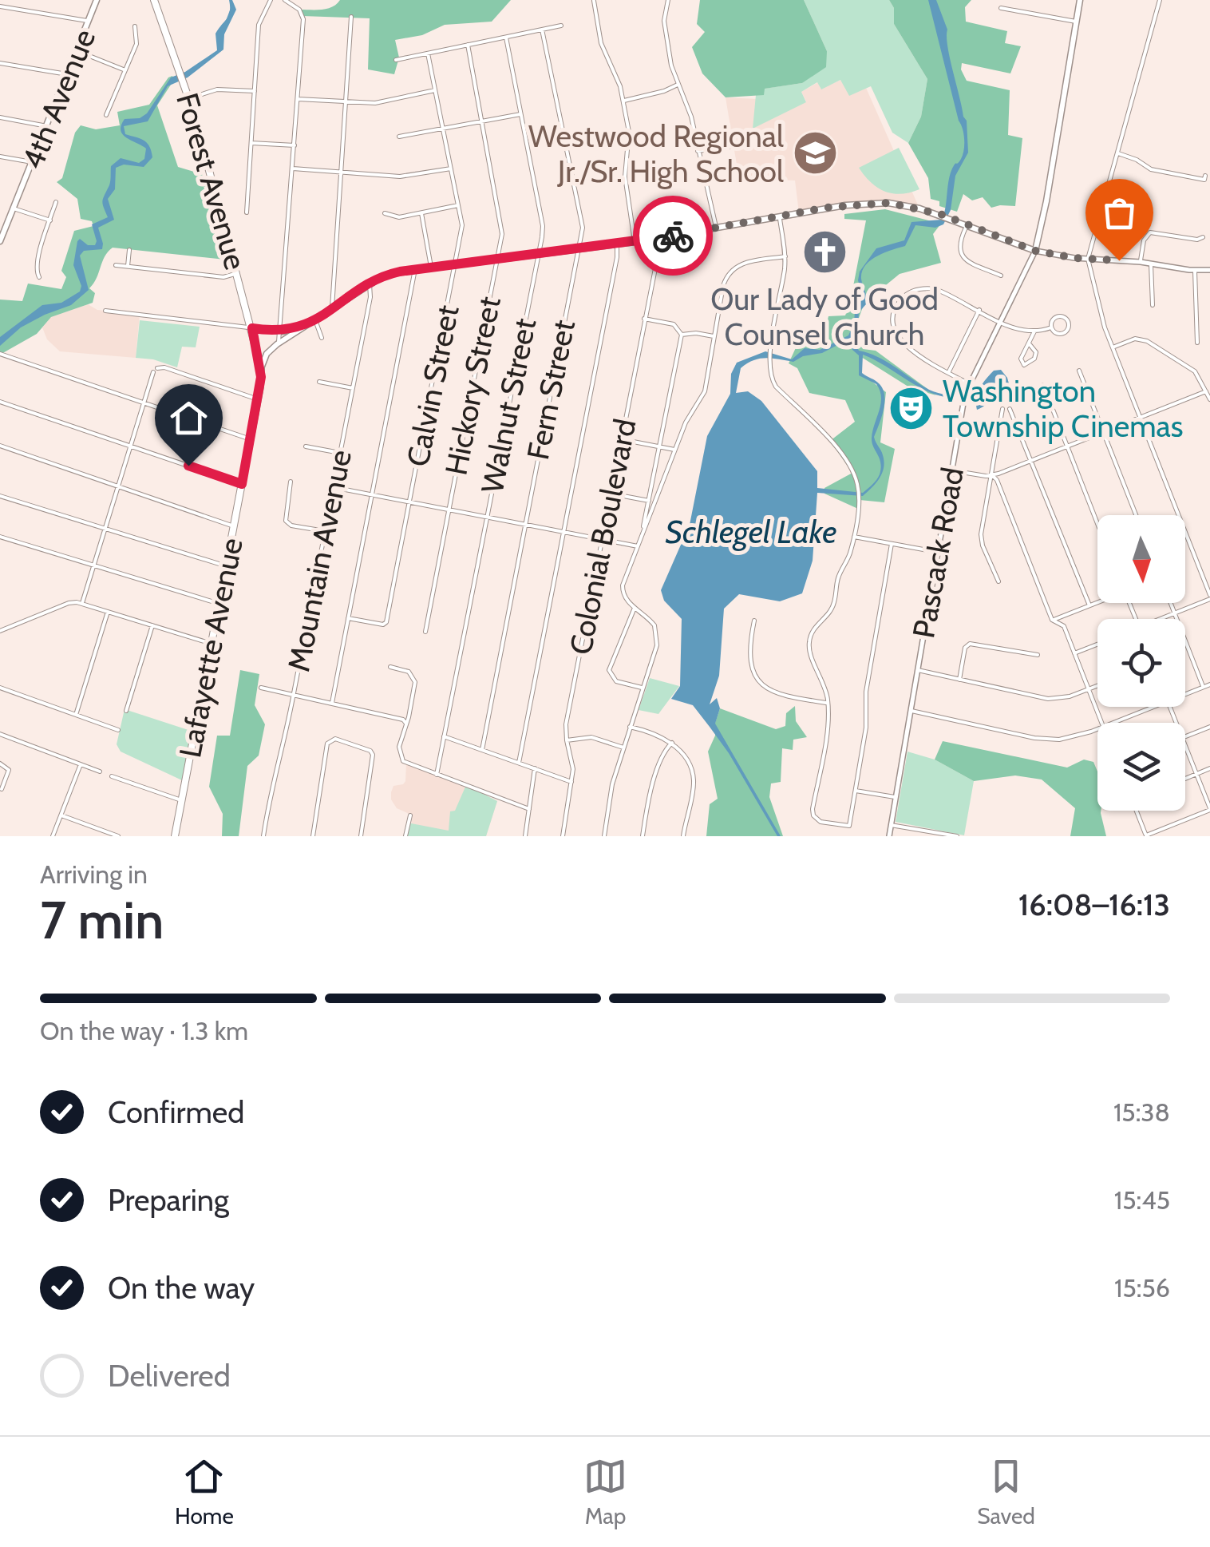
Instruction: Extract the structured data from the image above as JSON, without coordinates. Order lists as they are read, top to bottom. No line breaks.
{"streets":{"main road":["4th Avenue","Forest Avenue","Pascack Road","Lafayette Avenue"],"street":["Calvin Street","Hickory Street","Fern Street","Walnut Street","Colonial Boulevard","Mountain Avenue"]},"crossings":[["Forest Avenue","Lafayette Avenue"]],"water":["Schlegel Lake"],"places":{"school or university":["Westwood Regional Jr./Sr. High School"],"church":["Our Lady of Good Counsel Church"],"theatre":["Washington Township Cinemas"]},"north":"bottom","page":{"heading":["7 min","Arriving in","16:08–16:13"],"bar":"On the way · 1.3 km","list":[["Confirmed","15:38"],["Preparing","15:45"],["On the way","15:56"],"Delivered"],"tabs":["Home","Map","Saved"]}}
